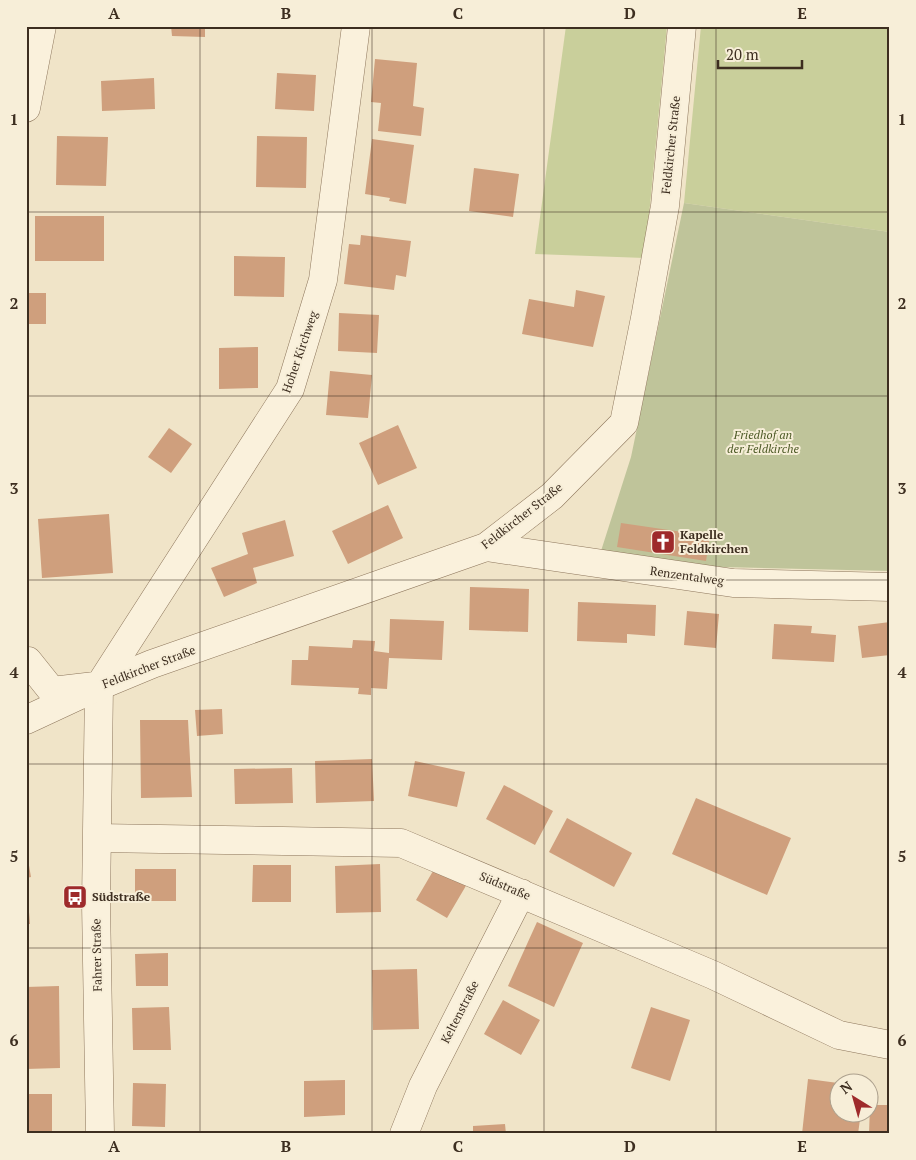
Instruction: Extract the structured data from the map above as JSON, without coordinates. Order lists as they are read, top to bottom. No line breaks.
{"streets":{"street":["Feldkircher Straße","Hoher Kirchweg","Renzentalweg","Südstraße","Fahrer Straße","Keltenstraße"]},"crossings":[["Feldkircher Straße","Hoher Kirchweg"],["Feldkircher Straße","Renzentalweg"],["Feldkircher Straße","Fahrer Straße"],["Hoher Kirchweg","Fahrer Straße"],["Südstraße","Fahrer Straße"],["Südstraße","Keltenstraße"]],"parks":["Friedhof an der Feldkirche"],"places":{"church":["Kapelle Feldkirchen"],"bus stop":["Südstraße"]},"scale_bar":"20 m","north":"top left","grid":{"columns":["A","B","C","D","E"],"rows":["1","2","3","4","5","6"]}}
